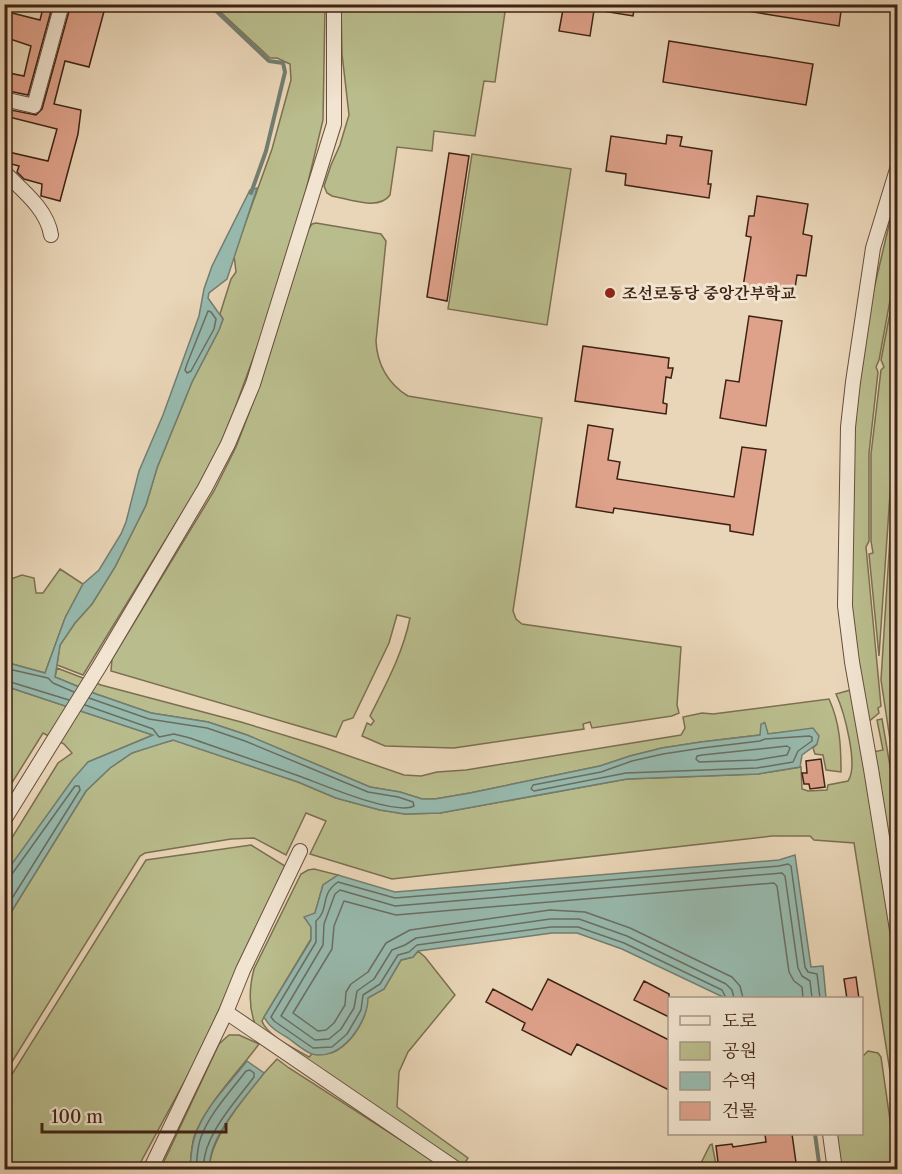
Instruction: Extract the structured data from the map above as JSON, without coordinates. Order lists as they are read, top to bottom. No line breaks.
{"places":["조선로동당 중앙간부학교"],"legend":["도로","공원","수역","건물"],"scale_bar":"100 m"}
